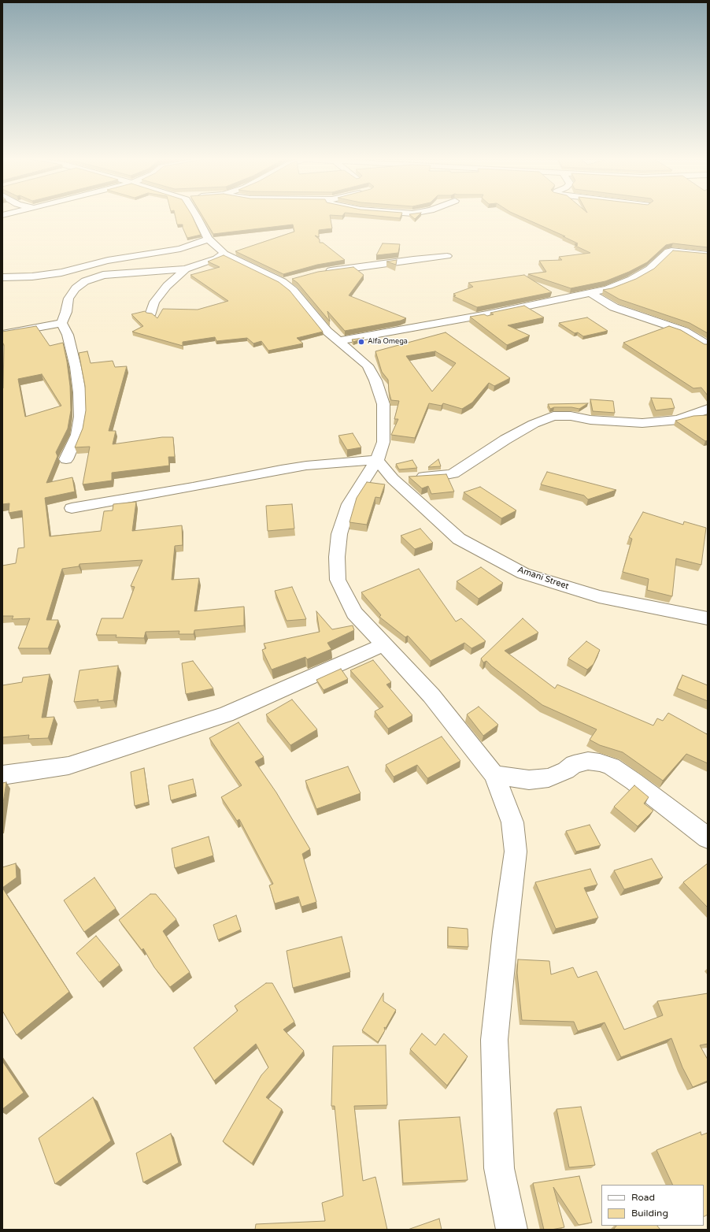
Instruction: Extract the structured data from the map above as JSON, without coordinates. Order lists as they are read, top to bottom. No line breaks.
{"streets":{"street":["Amani Street"]},"places":["Alfa Omega"],"legend":["Road","Building"]}
